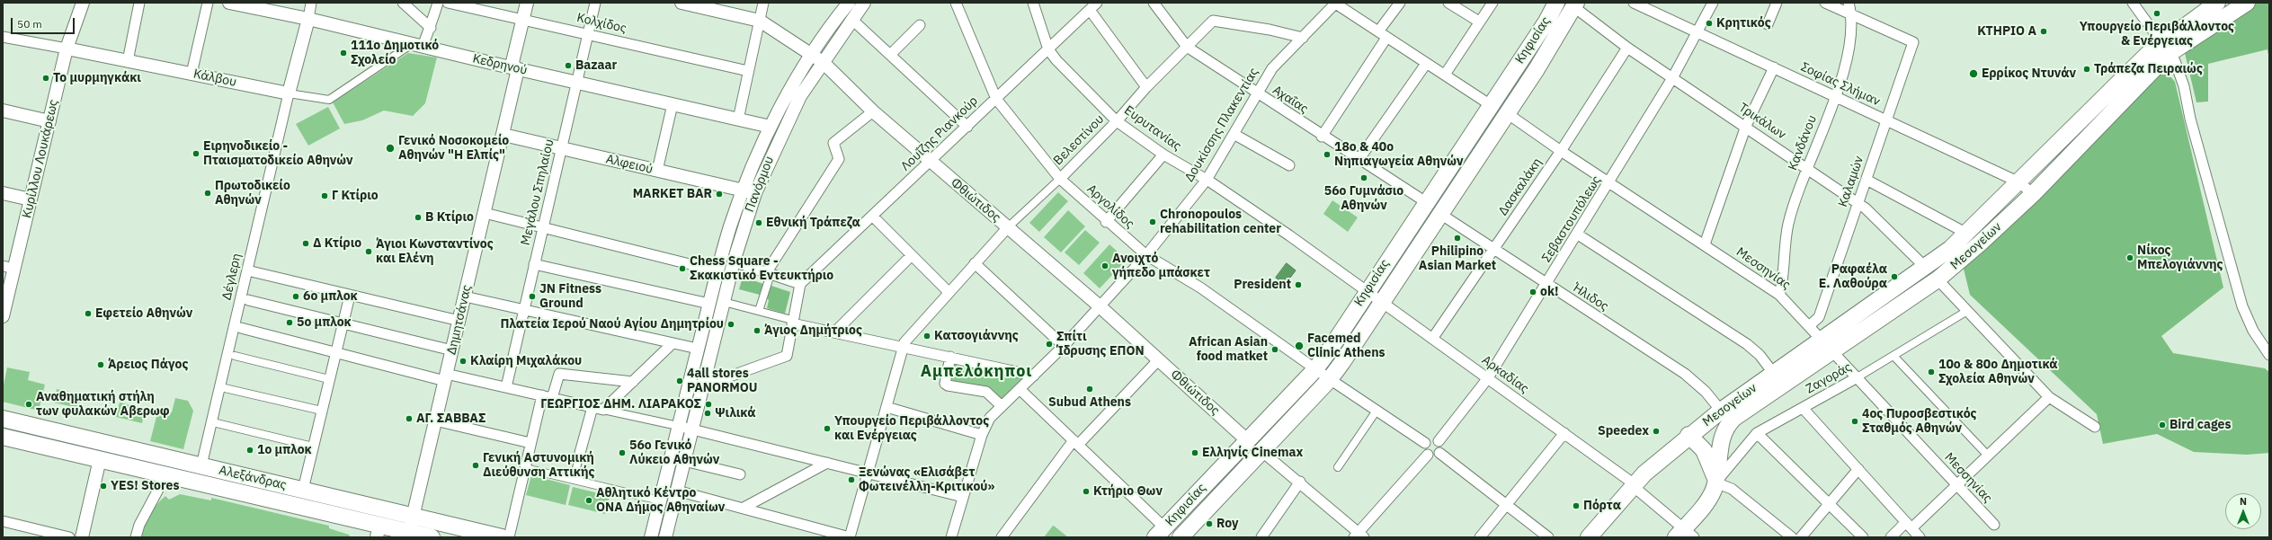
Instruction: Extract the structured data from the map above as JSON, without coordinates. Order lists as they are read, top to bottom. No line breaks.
{"streets":{"main road":["Κηφισίας","Μεσογείων","Αλεξάνδρας"],"street":["Κολχίδος","Κεδρηνού","Κάλβου","Σοφίας Σλήμαν","Αχαΐας","Τρικάλων","Δουκίσσης Πλακεντίας","Ευρυτανίας","Λουΐζης Ριανκούρ","Βελεστίνου","Κανδάνου","Κυρίλλου Λουκάρεως","Αλφειού","Καλαμών","Πανόρμου","Δασκαλάκη","Μεγάλου Σπηλαίου","Φθιώτιδος","Αργολίδος","Σεβαστουπόλεως","Μεσσηνίας","Δέγλερη","Ήλιδος","Δημητσάνας","Αρκαδίας","Ζαγοράς"]},"crossings":[["Κολχίδος","Μεγάλου Σπηλαίου"],["Κολχίδος","Δημητσάνας"],["Κηφισίας","Αχαΐας"],["Κηφισίας","Τρικάλων"],["Κηφισίας","Ευρυτανίας"],["Κηφισίας","Φθιώτιδος"],["Κηφισίας","Αργολίδος"],["Κηφισίας","Μεσσηνίας"],["Κηφισίας","Ήλιδος"],["Κηφισίας","Αρκαδίας"],["Κεδρηνού","Κάλβου"],["Κεδρηνού","Πανόρμου"],["Κεδρηνού","Μεγάλου Σπηλαίου"],["Κεδρηνού","Δημητσάνας"],["Κάλβου","Κυρίλλου Λουκάρεως"],["Κάλβου","Δέγλερη"],["Σοφίας Σλήμαν","Κανδάνου"],["Σοφίας Σλήμαν","Καλαμών"],["Σοφίας Σλήμαν","Σεβαστουπόλεως"],["Σοφίας Σλήμαν","Μεσογείων"],["Αχαΐας","Δουκίσσης Πλακεντίας"],["Αχαΐας","Βελεστίνου"],["Τρικάλων","Κανδάνου"],["Τρικάλων","Καλαμών"],["Τρικάλων","Δασκαλάκη"],["Τρικάλων","Σεβαστουπόλεως"],["Τρικάλων","Μεσογείων"],["Δουκίσσης Πλακεντίας","Ευρυτανίας"],["Δουκίσσης Πλακεντίας","Βελεστίνου"],["Δουκίσσης Πλακεντίας","Φθιώτιδος"],["Δουκίσσης Πλακεντίας","Αργολίδος"],["Ευρυτανίας","Λουΐζης Ριανκούρ"],["Ευρυτανίας","Βελεστίνου"],["Ευρυτανίας","Αρκαδίας"],["Λουΐζης Ριανκούρ","Φθιώτιδος"],["Λουΐζης Ριανκούρ","Αργολίδος"],["Βελεστίνου","Φθιώτιδος"],["Βελεστίνου","Αργολίδος"],["Κανδάνου","Καλαμών"],["Κανδάνου","Μεσσηνίας"],["Αλφειού","Πανόρμου"],["Αλφειού","Μεγάλου Σπηλαίου"],["Αλφειού","Δημητσάνας"],["Καλαμών","Μεσσηνίας"],["Πανόρμου","Φθιώτιδος"],["Δασκαλάκη","Μεσσηνίας"],["Δασκαλάκη","Ήλιδος"],["Δασκαλάκη","Αρκαδίας"],["Αργολίδος","Σεβαστουπόλεως"],["Σεβαστουπόλεως","Μεσσηνίας"],["Σεβαστουπόλεως","Ήλιδος"],["Σεβαστουπόλεως","Αρκαδίας"],["Μεσογείων","Μεσσηνίας"],["Μεσογείων","Ήλιδος"],["Μεσογείων","Αρκαδίας"],["Μεσογείων","Ζαγοράς"],["Μεσσηνίας","Ζαγοράς"],["Δέγλερη","Αλεξάνδρας"],["Δημητσάνας","Αλεξάνδρας"]],"districts":["Αμπελόκηποι"],"places":["Υπουργείο Περιβάλλοντος & Ενέργειας","Κρητικός","ΚΤΗΡΙΟ Α","111ο Δημοτικό Σχολείο","Bazaar","Τράπεζα Πειραιώς","Ερρίκος Ντυνάν","Το μυρμηγκάκι","Γενικό Νοσοκομείο Αθηνών \"Η Ελπίς\"","Ειρηνοδικείο - Πταισματοδικείο Αθηνών","18ο & 40ο Νηπιαγωγεία Αθηνών","56ο Γυμνάσιο Αθηνών","Πρωτοδικείο Αθηνών","MARKET BAR","Γ Κτίριο","Β Κτίριο","Chronopoulos rehabilitation center","Εθνική Τράπεζα","Philipino Asian Market","Δ Κτίριο","Άγιοι Κωνσταντίνος και Ελένη","Νίκος Μπελογιάννης","Ανοιχτό γήπεδο μπάσκετ","Chess Square - Σκακιστικό Εντευκτήριο","Ραφαέλα Ε. Λαθούρα","President","ok!","6ο μπλοκ","JN Fitness Ground","Εφετείο Αθηνών","5ο μπλοκ","Πλατεία Ιερού Ναού Αγίου Δημητρίου","Άγιος Δημήτριος","Κατσογιάννης","Σπίτι Ίδρυσης ΕΠΟΝ","Facemed Clinic Athens","African Asian food matket","Κλαίρη Μιχαλάκου","Άρειος Πάγος","10ο & 80ο Δημοτικά Σχολεία Αθηνών","4all stores PANORMOU","Subud Athens","Αναθηματική στήλη των φυλακών Αβερωφ","ΓΕΩΡΓΙΟΣ ΔΗΜ. ΛΙΑΡΑΚΟΣ","Ψιλικά","ΑΓ. ΣΑΒΒΑΣ","4ος Πυροσβεστικός Σταθμός Αθηνών","Bird cages","Υπουργείο Περιβάλλοντος και Ενέργειας","Speedex","1ο μπλοκ","56ο Γενικό Λύκειο Αθηνών","Ελληνίς Cinemax","Γενική Αστυνομική Διεύθυνση Αττικής","Ξενώνας «Ελισάβετ Φωτεινέλλη-Κριτικού»","YES! Stores","Κτήριο Θων","Αθλητικό Κέντρο ΟΝΑ Δήμος Αθηναίων","Πόρτα","Roy"],"scale_bar":"50 m","north":"top"}
